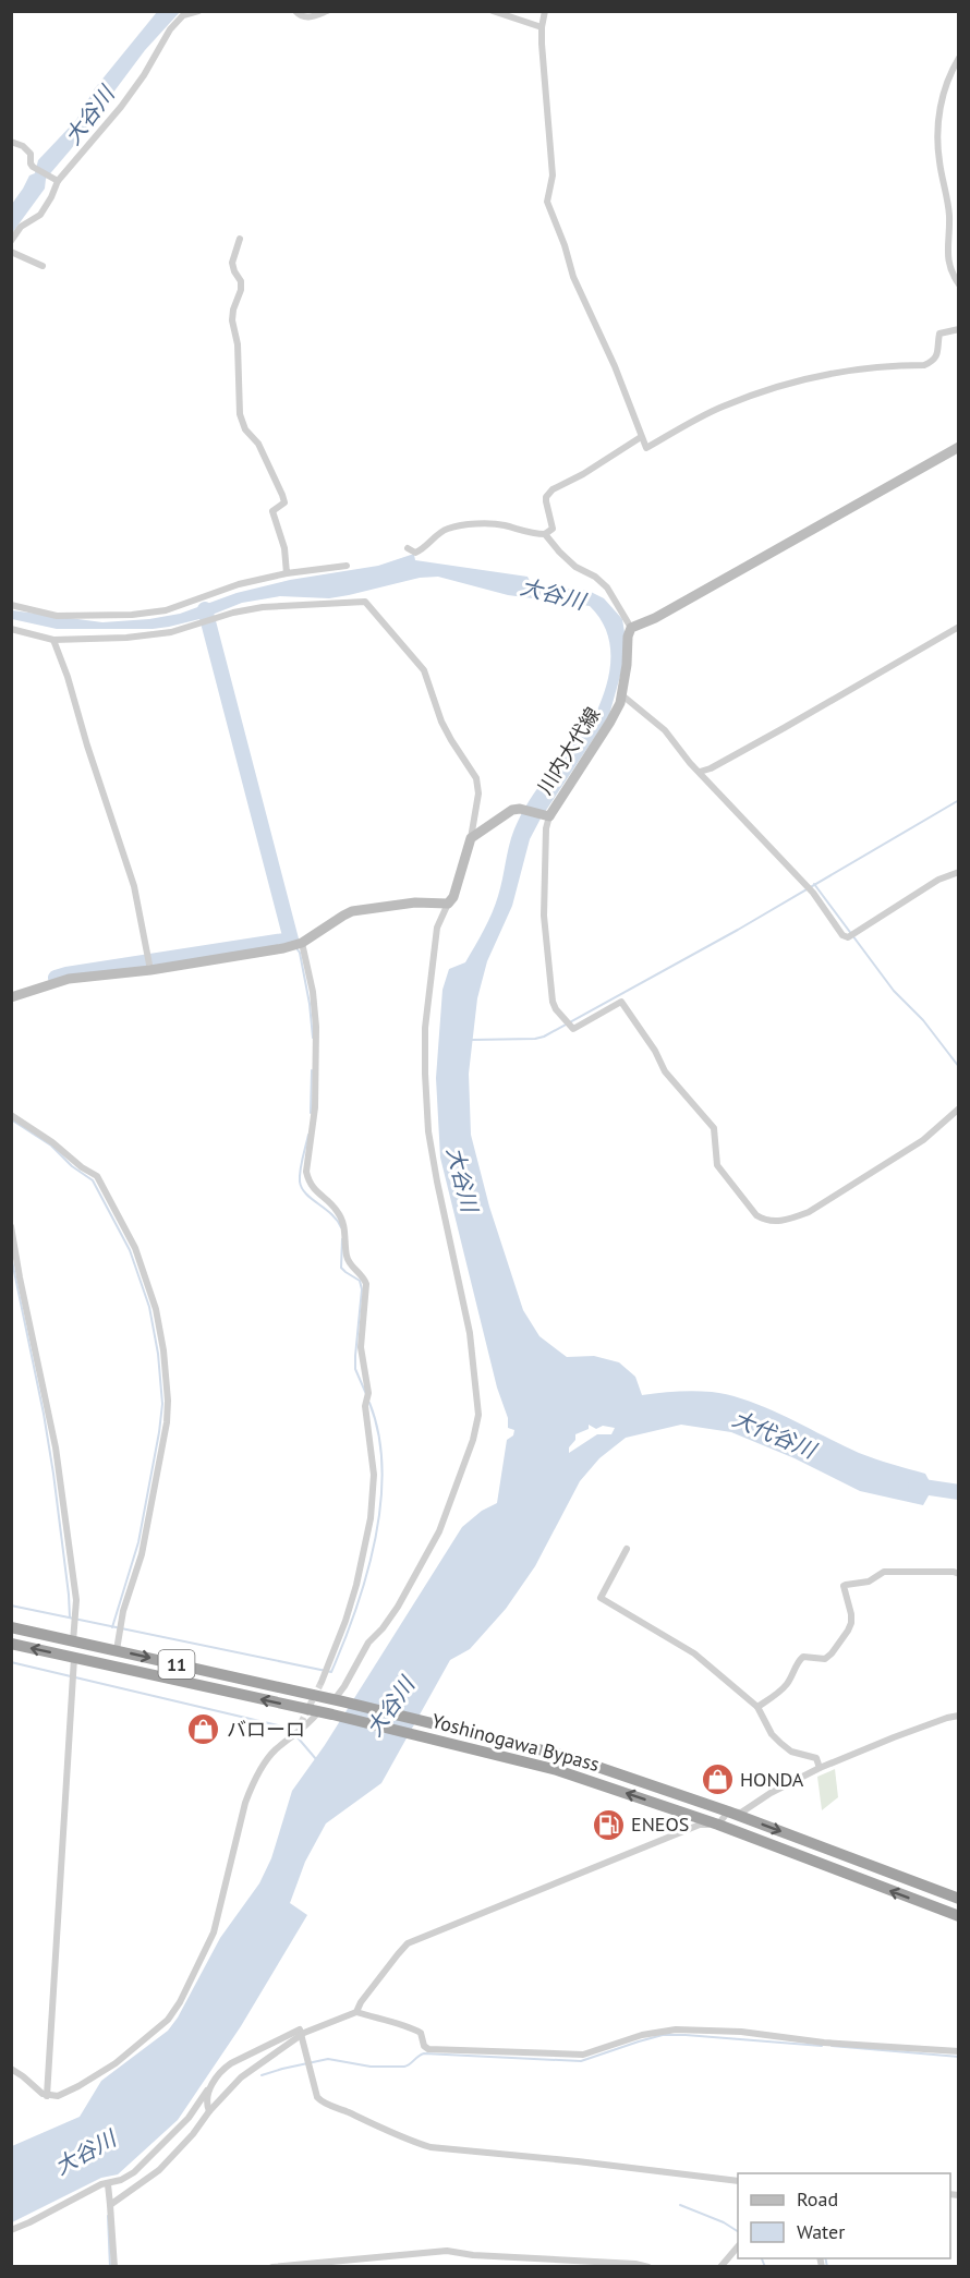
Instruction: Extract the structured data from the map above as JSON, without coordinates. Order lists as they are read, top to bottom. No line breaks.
{"streets":{"highway":["11","Yoshinogawa Bypass"],"main road":["川内大代線"]},"water":["大谷川","大代谷川"],"places":{"shop":["バローロ","HONDA"],"fuel station":["ENEOS"]},"legend":["Road","Water"]}
